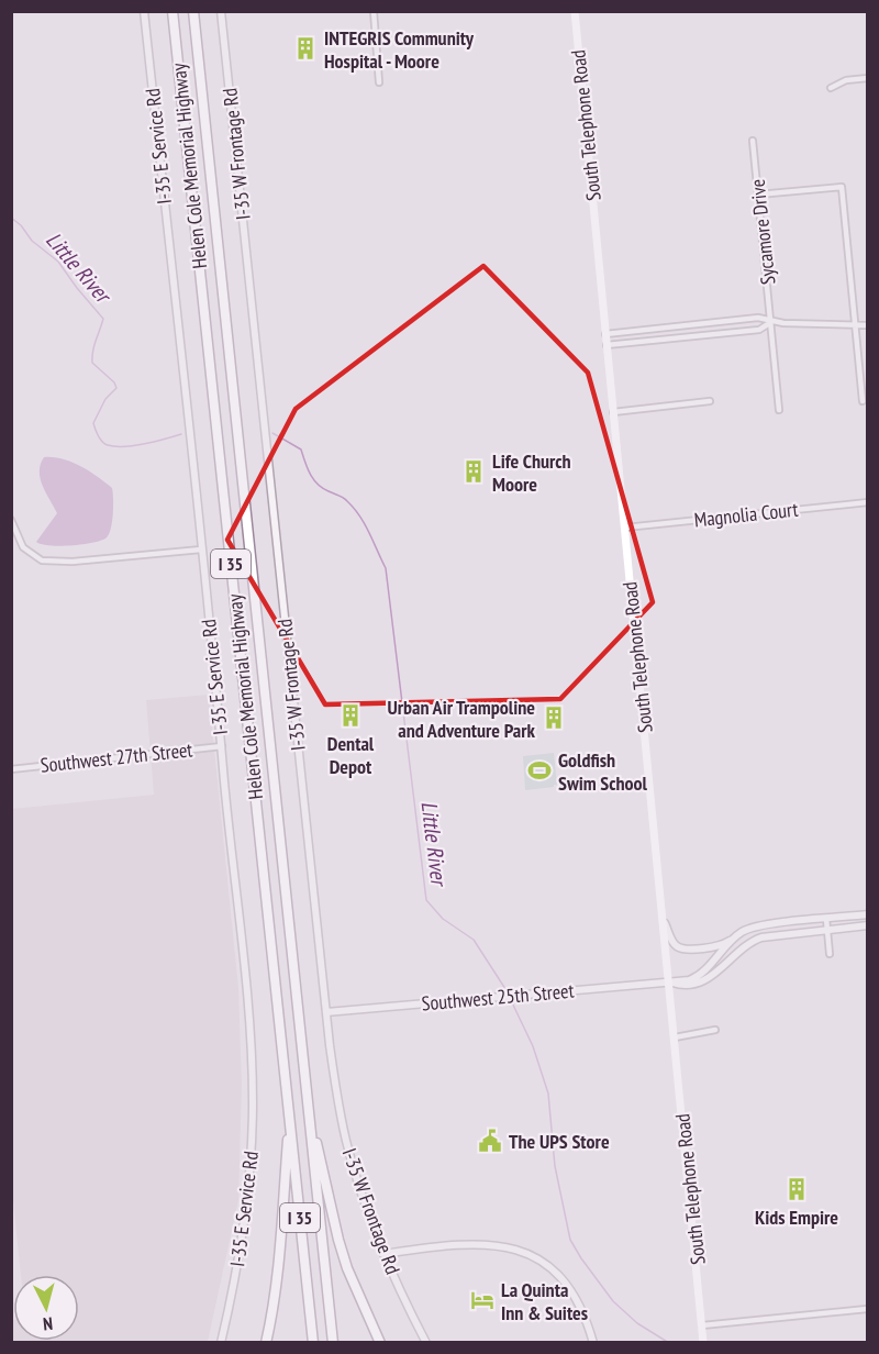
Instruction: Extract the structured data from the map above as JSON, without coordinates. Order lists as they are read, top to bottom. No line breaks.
{"streets":{"highway":["Helen Cole Memorial Highway","I 35"],"main road":["South Telephone Road"],"street":["I-35 E Service Rd","I-35 W Frontage Rd","Sycamore Drive","Magnolia Court","Southwest 27th Street","Southwest 25th Street"]},"crossings":[["South Telephone Road","Magnolia Court"],["South Telephone Road","Southwest 25th Street"],["I-35 E Service Rd","Southwest 27th Street"],["I-35 W Frontage Rd","Southwest 25th Street"]],"water":["Little River"],"places":{"building":["INTEGRIS Community Hospital - Moore","Life Church Moore","Dental Depot","Urban Air Trampoline and Adventure Park","Kids Empire"],"sports":["Goldfish Swim School"],"public building":["The UPS Store"],"hotel":["La Quinta Inn & Suites"]},"north":"bottom"}
